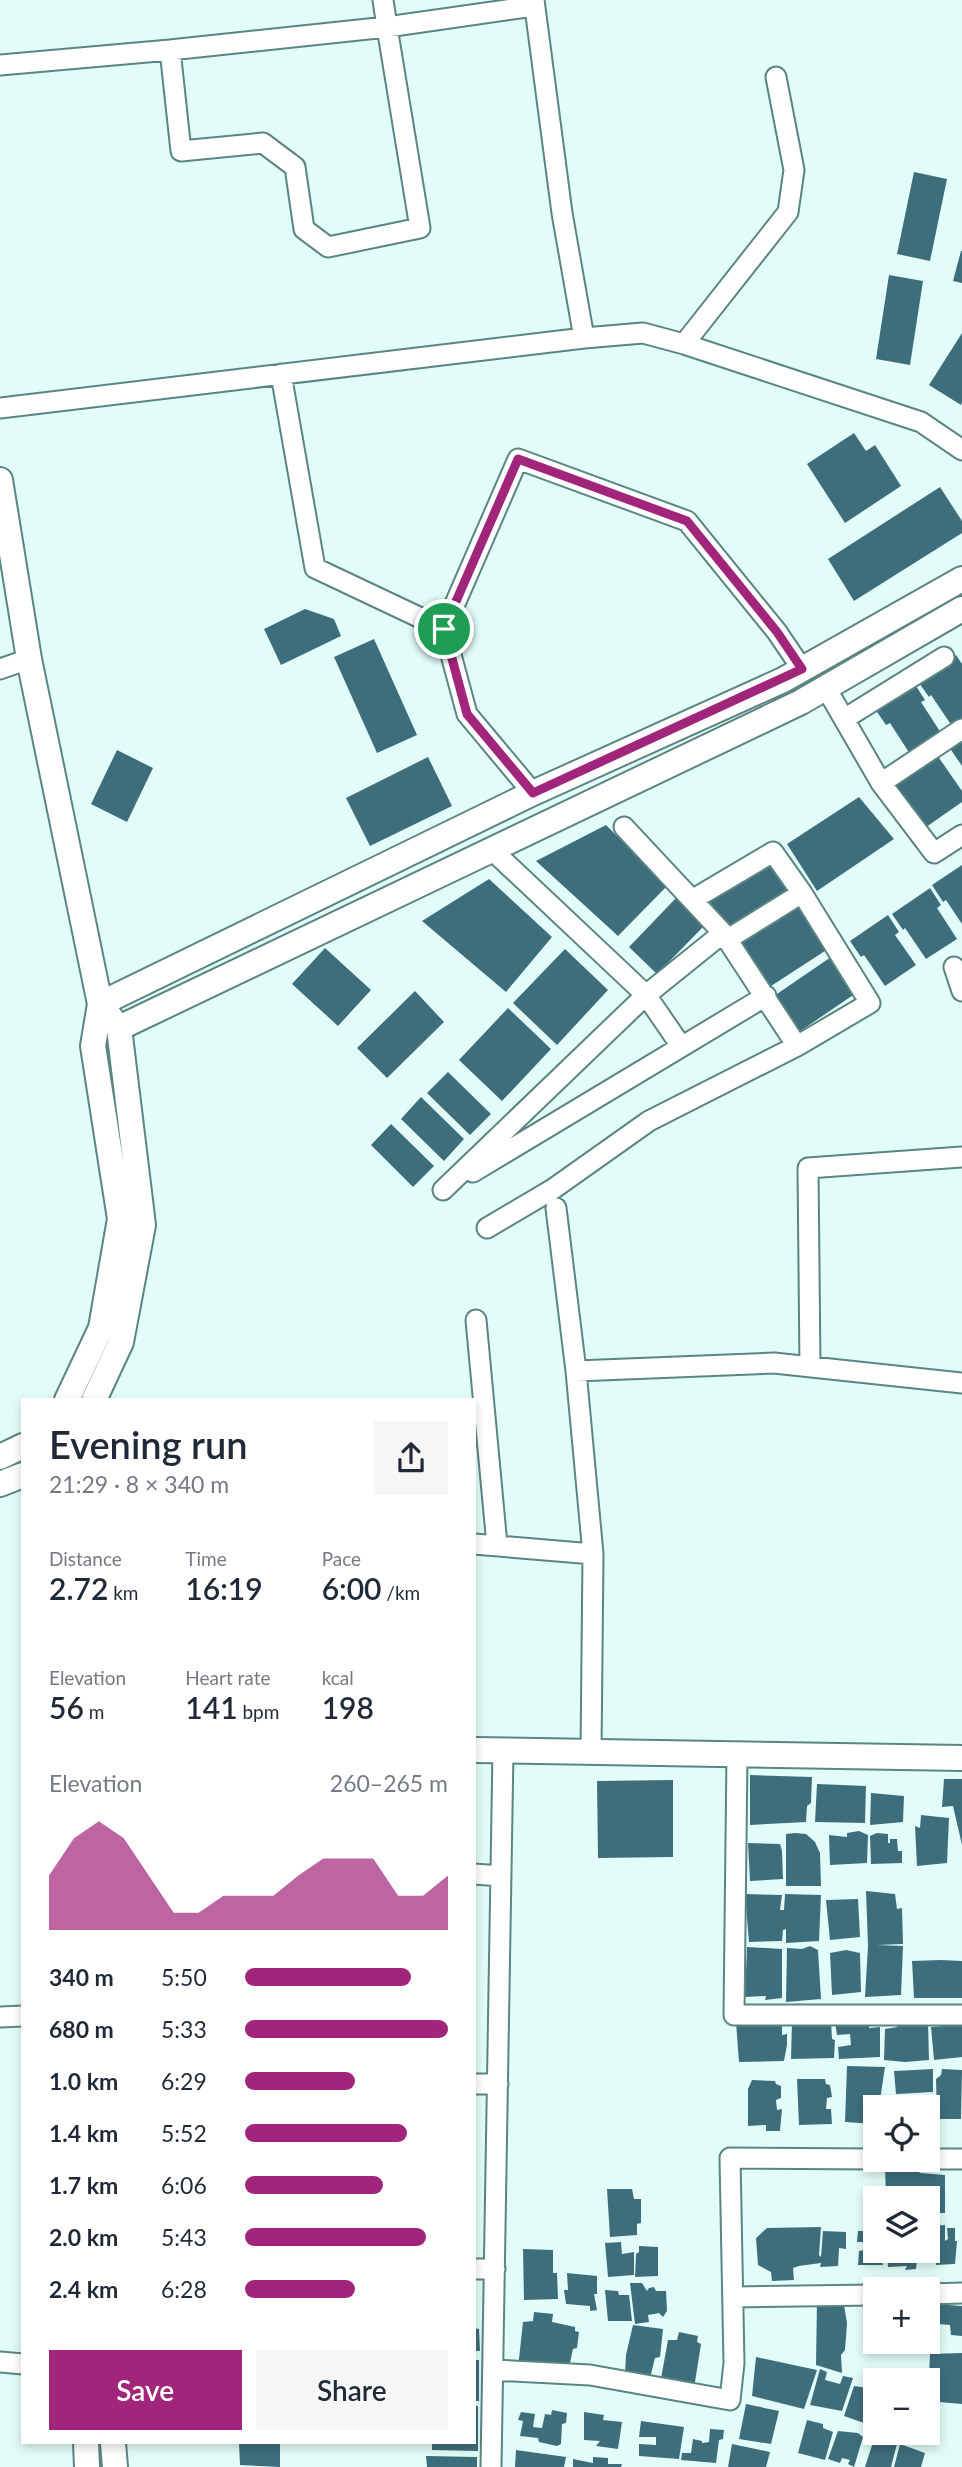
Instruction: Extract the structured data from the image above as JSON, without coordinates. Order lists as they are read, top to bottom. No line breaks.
{"page":{"heading":["Evening run","21:29 · 8 × 340 m"],"stats":[["Distance","2.72 km"],["Time","16:19"],["Pace","6:00 /km"],["Elevation","56 m"],["Heart rate","141 bpm"],["kcal","198"]],"chart":["Elevation","260–265 m"],"list":[{"name":"340 m","note":"5:50"},{"name":"680 m","note":"5:33"},{"name":"1.0 km","note":"6:29"},{"name":"1.4 km","note":"5:52"},{"name":"1.7 km","note":"6:06"},{"name":"2.0 km","note":"5:43"},{"name":"2.4 km","note":"6:28"}],"map_buttons":["+","−"],"buttons":["Save","Share"]}}
